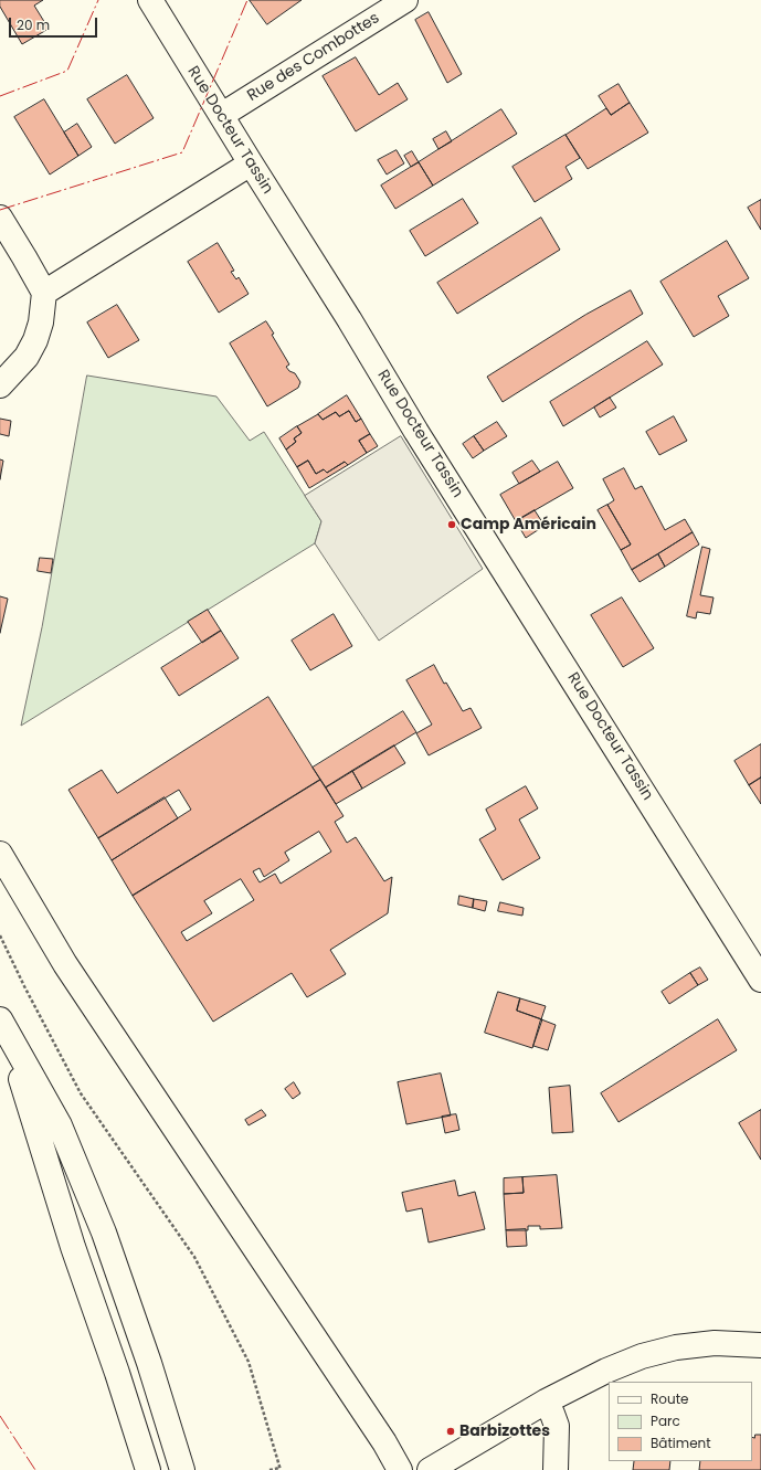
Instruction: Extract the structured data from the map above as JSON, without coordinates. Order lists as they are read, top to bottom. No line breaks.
{"streets":{"street":["Rue des Combottes","Rue Docteur Tassin"]},"crossings":[["Rue des Combottes","Rue Docteur Tassin"]],"places":["Camp Américain","Barbizottes"],"legend":["Route","Parc","Bâtiment"],"scale_bar":"20 m"}
